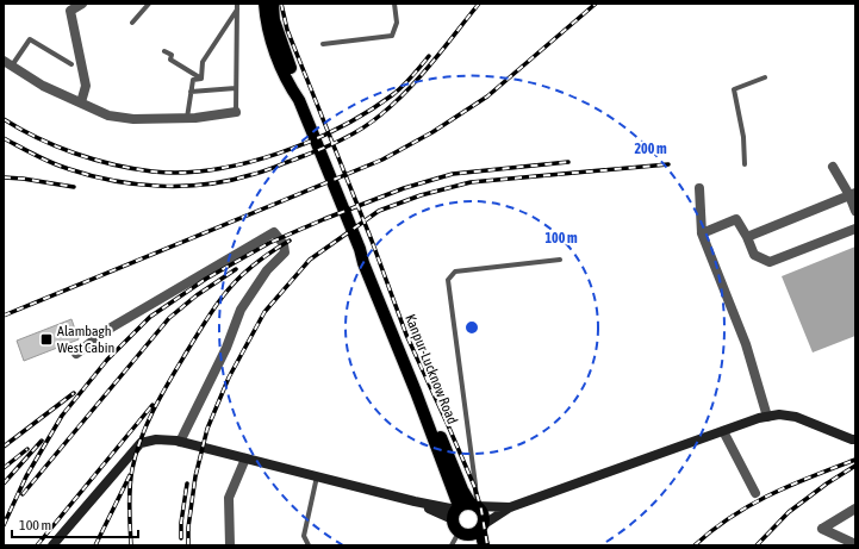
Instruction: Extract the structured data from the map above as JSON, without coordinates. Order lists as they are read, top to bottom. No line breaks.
{"streets":{"main road":["Kanpur-Lucknow Road"]},"places":{"transit":["Alambagh West Cabin"]},"scale_bar":"100 m","rings":["200 m","100 m"]}
